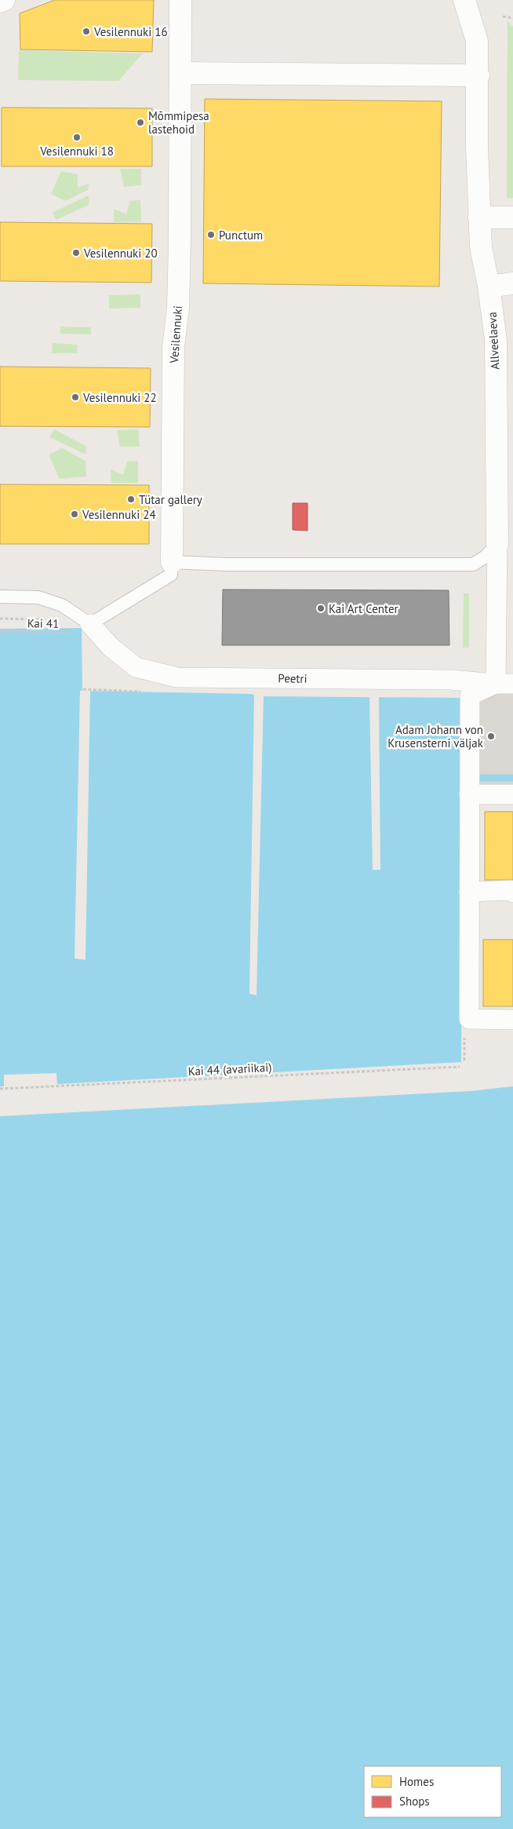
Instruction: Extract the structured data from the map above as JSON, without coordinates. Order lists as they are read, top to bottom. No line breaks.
{"streets":{"street":["Vesilennuki","Allveelaeva","Peetri"],"path":["Kai 41","Kai 44 (avariikai)"]},"crossings":[["Vesilennuki","Kai 41"],["Vesilennuki","Peetri"],["Allveelaeva","Peetri"],["Kai 41","Peetri"]],"places":["Vesilennuki 16","Mõmmipesa lastehoid","Vesilennuki 18","Punctum","Vesilennuki 20","Vesilennuki 22","Tütar gallery","Vesilennuki 24","Kai Art Center","Adam Johann von Krusensterni väljak"],"legend":["Homes","Shops"]}
